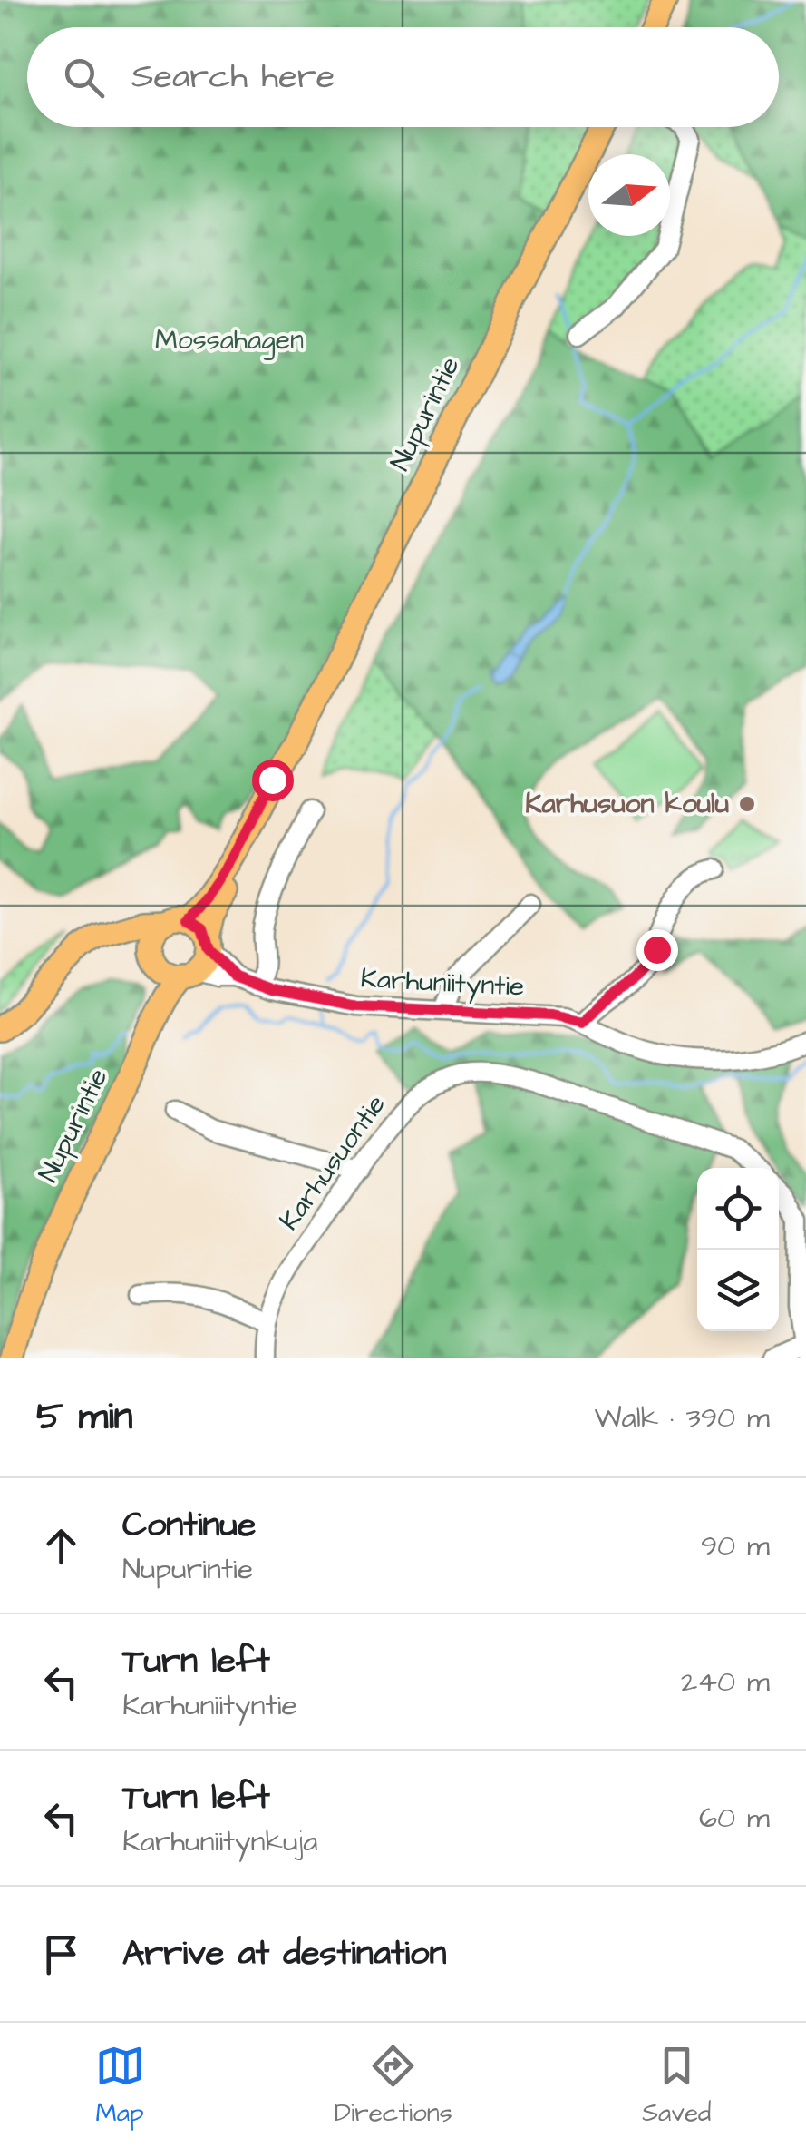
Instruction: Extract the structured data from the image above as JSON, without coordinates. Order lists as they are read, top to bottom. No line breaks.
{"streets":{"main road":["Nupurintie"],"street":["Karhuniityntie","Karhusuontie"]},"crossings":[["Nupurintie","Karhuniityntie"]],"parks":["Mossahagen"],"places":["Karhusuon koulu"],"north":"right","page":{"search":"Search here","heading":["5 min","Walk · 390 m"],"list":[["Continue","Nupurintie","90 m"],["Turn left","Karhuniityntie","240 m"],["Turn left","Karhuniitynkuja","60 m"],"Arrive at destination"],"nav":["Map","Directions","Saved"]}}
